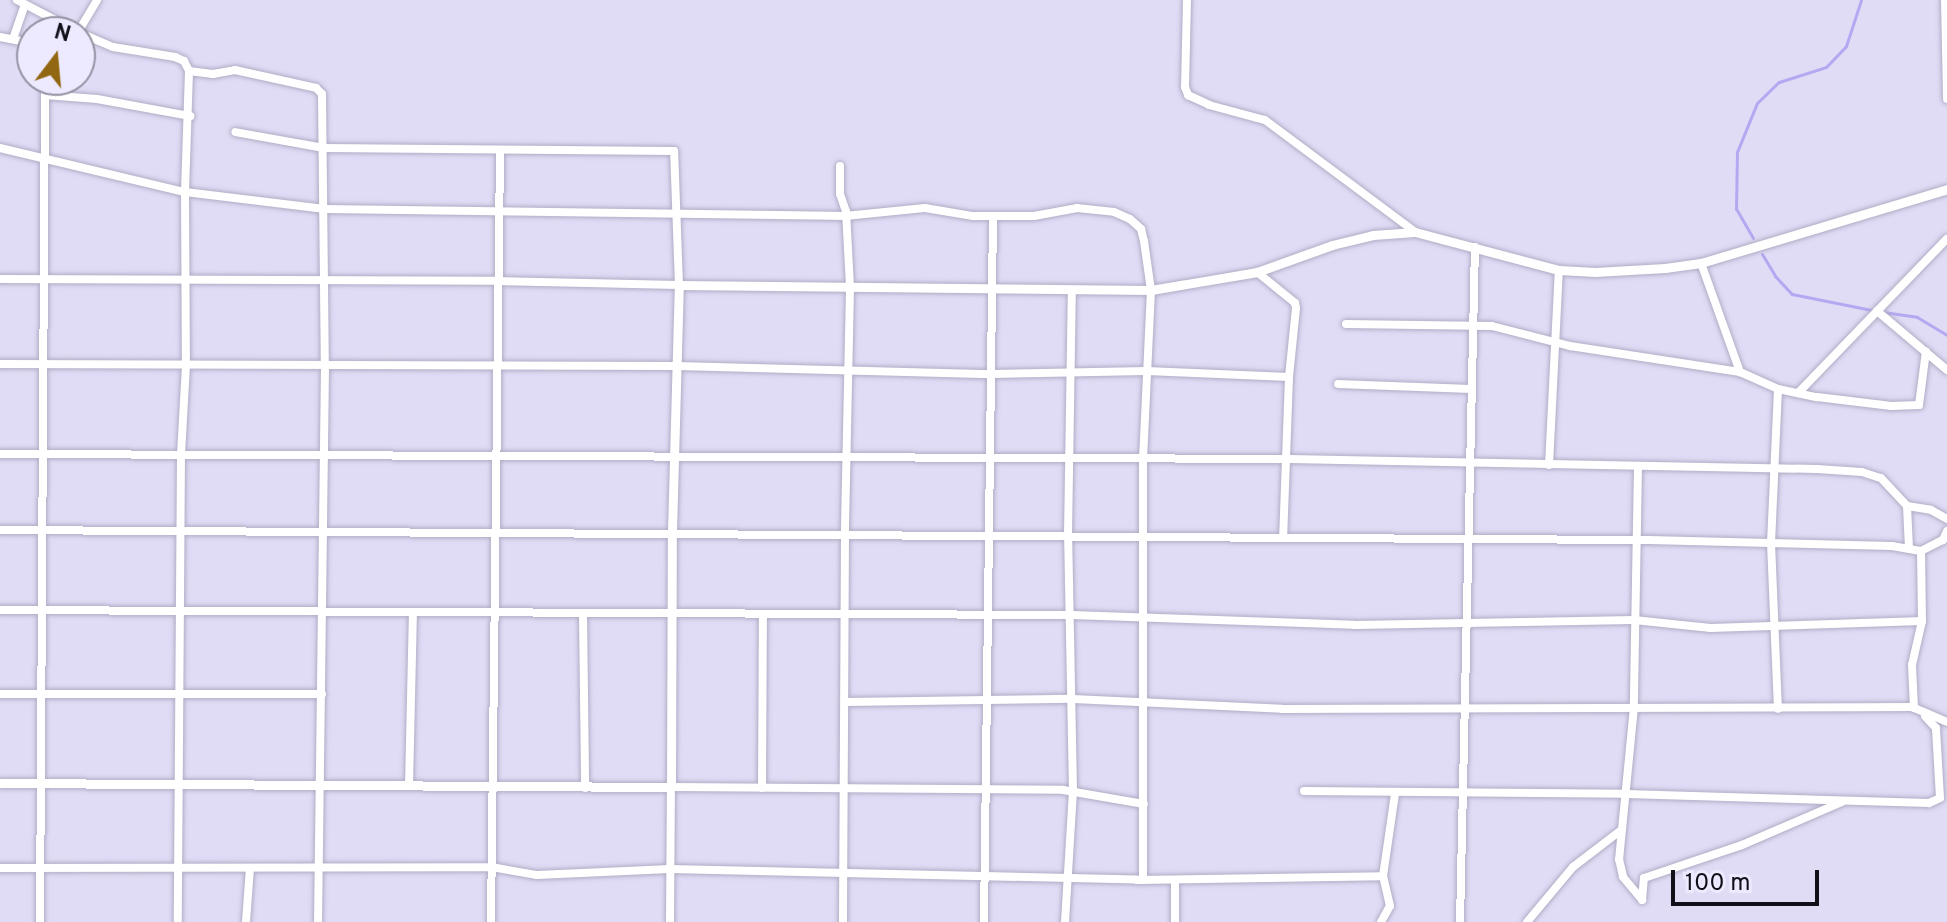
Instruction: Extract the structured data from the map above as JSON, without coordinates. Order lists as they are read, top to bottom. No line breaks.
{"scale_bar":"100 m","north":"top"}
